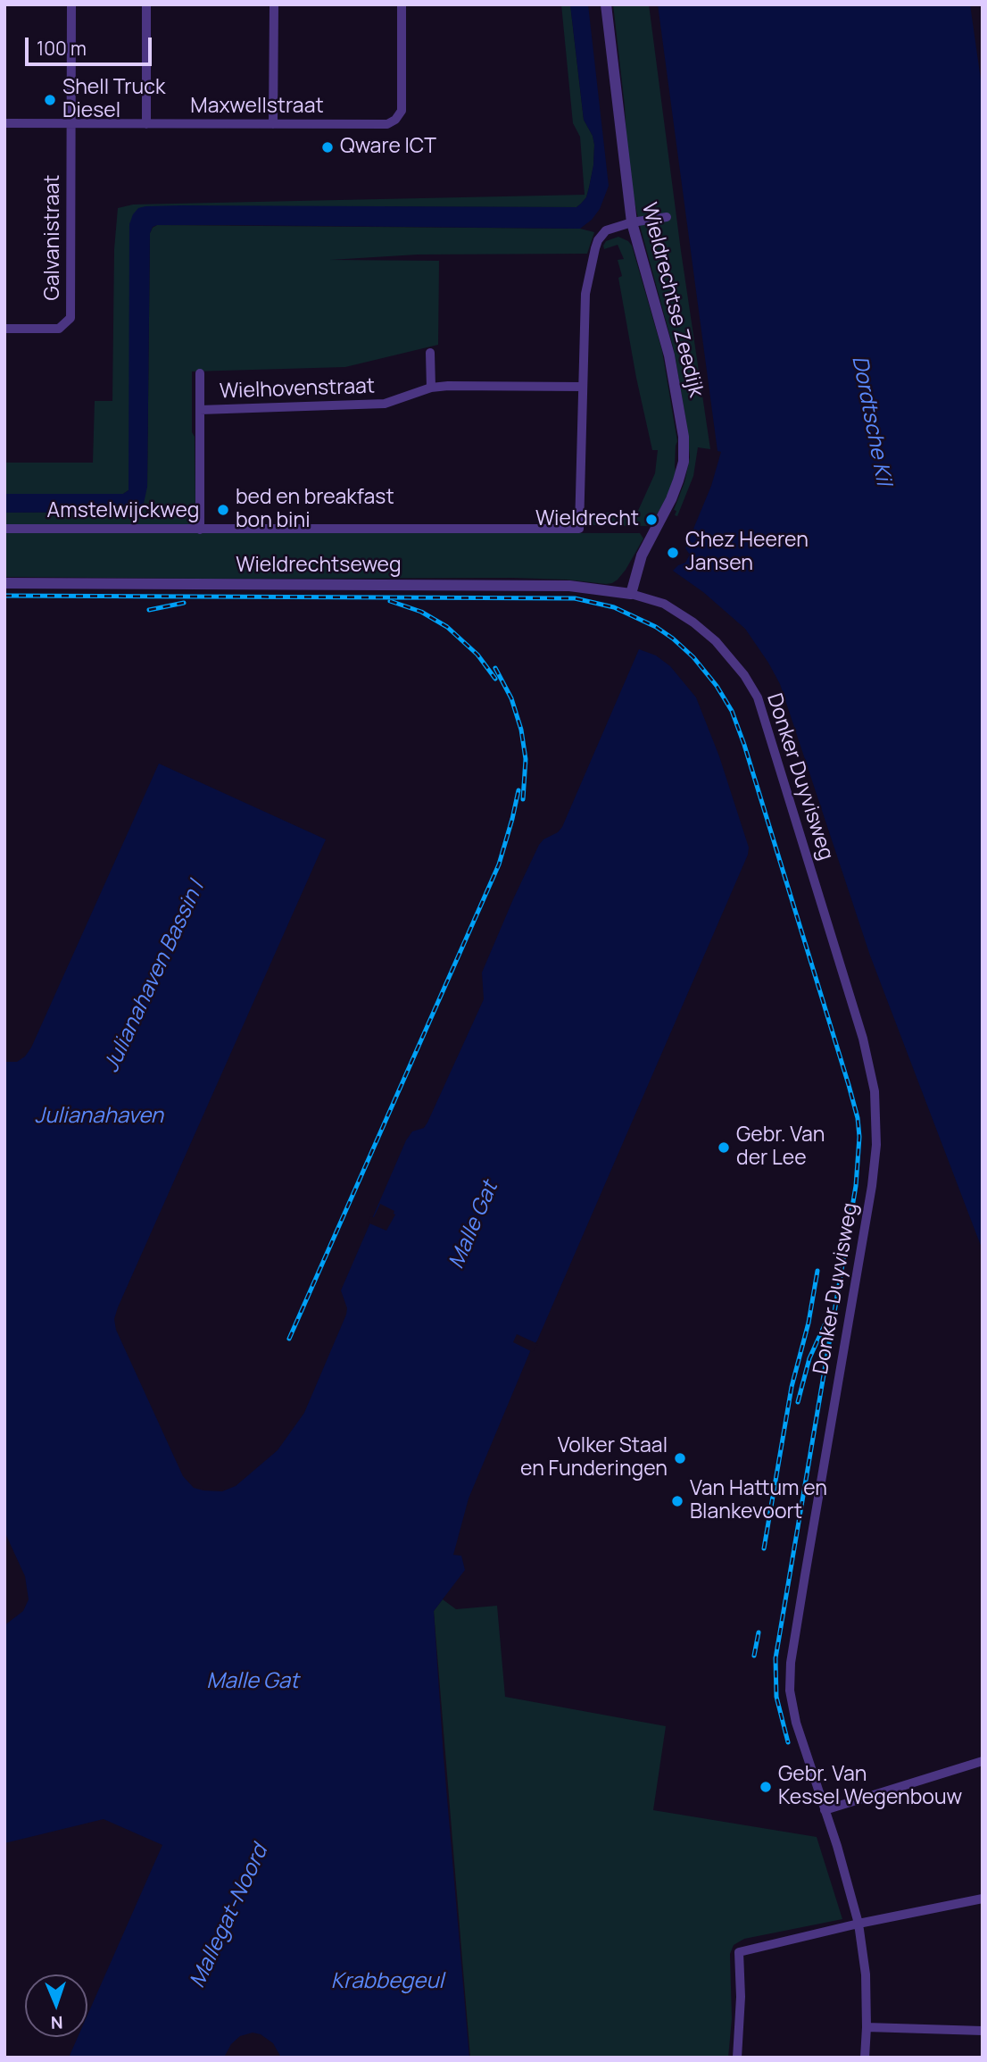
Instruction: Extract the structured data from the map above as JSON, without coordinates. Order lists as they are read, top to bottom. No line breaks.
{"streets":{"street":["Maxwellstraat","Galvanistraat","Wieldrechtse Zeedijk","Wielhovenstraat","Amstelwijckweg","Wieldrechtseweg","Donker Duyvisweg"]},"crossings":[["Maxwellstraat","Galvanistraat"],["Wieldrechtse Zeedijk","Wieldrechtseweg"],["Wieldrechtse Zeedijk","Donker Duyvisweg"],["Wielhovenstraat","Amstelwijckweg"],["Wieldrechtseweg","Donker Duyvisweg"]],"water":["Dordtsche Kil","Julianahaven Bassin I","Julianahaven","Malle Gat","Mallegat-Noord","Krabbegeul"],"places":["Shell Truck Diesel","Qware ICT","bed en breakfast bon bini","Wieldrecht","Chez Heeren Jansen","Gebr. Van der Lee","Volker Staal en Funderingen","Van Hattum en Blankevoort","Gebr. Van Kessel Wegenbouw"],"scale_bar":"100 m","north":"bottom"}
